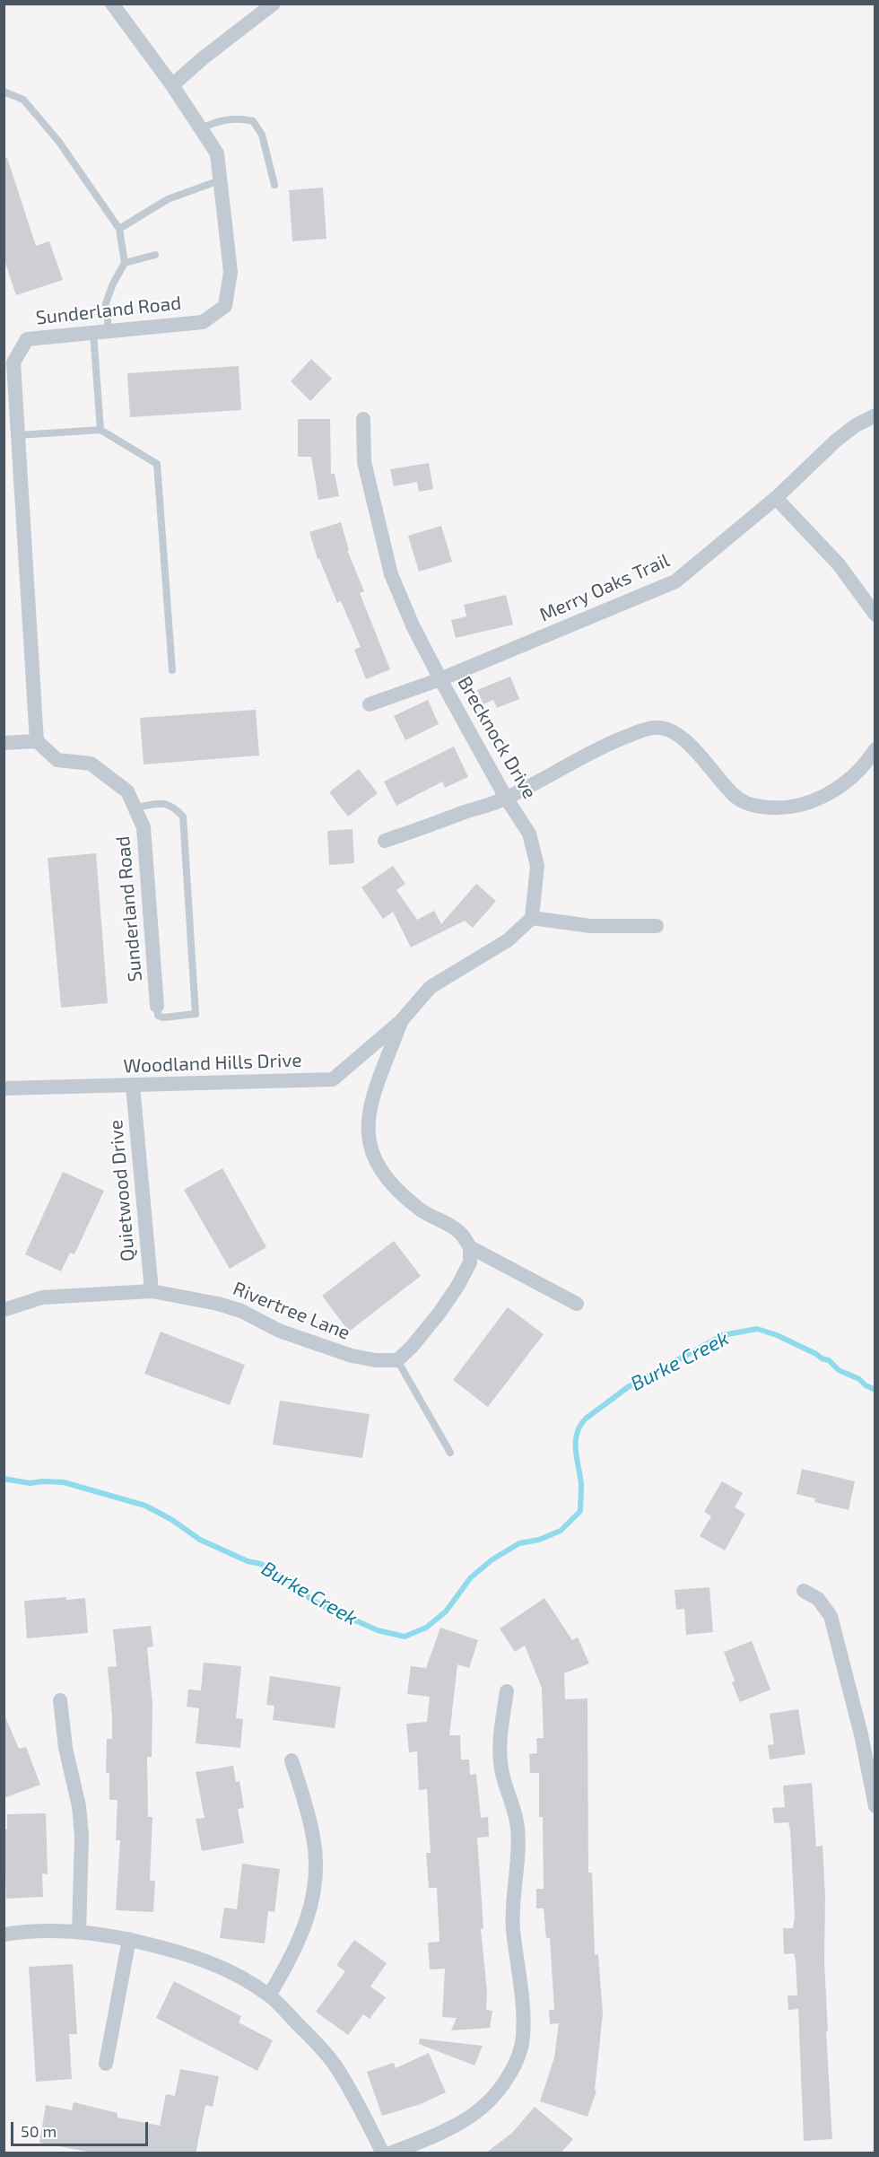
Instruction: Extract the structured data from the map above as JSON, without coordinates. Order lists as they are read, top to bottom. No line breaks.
{"streets":{"street":["Sunderland Road","Merry Oaks Trail","Brecknock Drive","Woodland Hills Drive","Quietwood Drive","Rivertree Lane"]},"crossings":[["Merry Oaks Trail","Brecknock Drive"],["Woodland Hills Drive","Quietwood Drive"],["Quietwood Drive","Rivertree Lane"]],"water":["Burke Creek"],"scale_bar":"50 m"}
